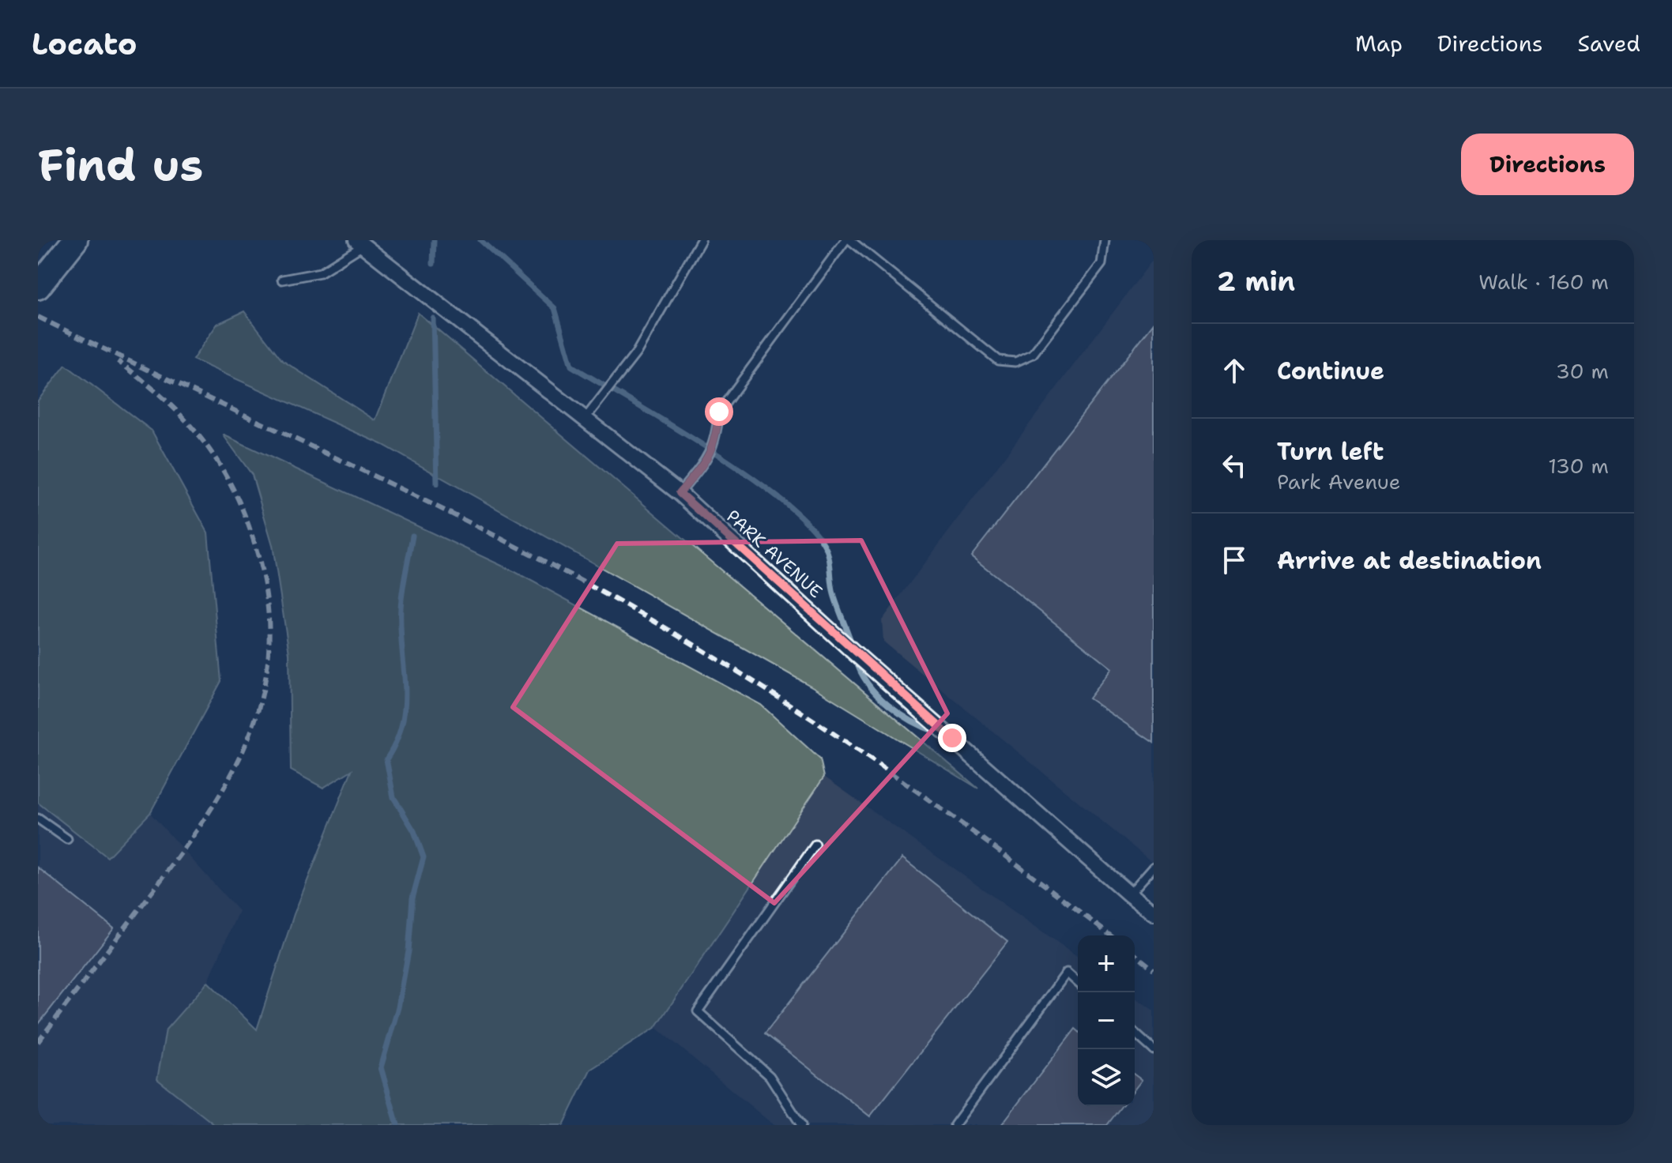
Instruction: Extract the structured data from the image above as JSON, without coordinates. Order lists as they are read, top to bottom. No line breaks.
{"streets":{"street":["PARK AVENUE"]},"page":{"header":"Locato","nav":["Map","Directions","Saved"],"buttons":"Directions","title":"Find us","heading":["2 min","Walk · 160 m"],"list":[["Continue","30 m"],["Turn left","Park Avenue","130 m"],"Arrive at destination"],"map_buttons":["+","−"]}}
